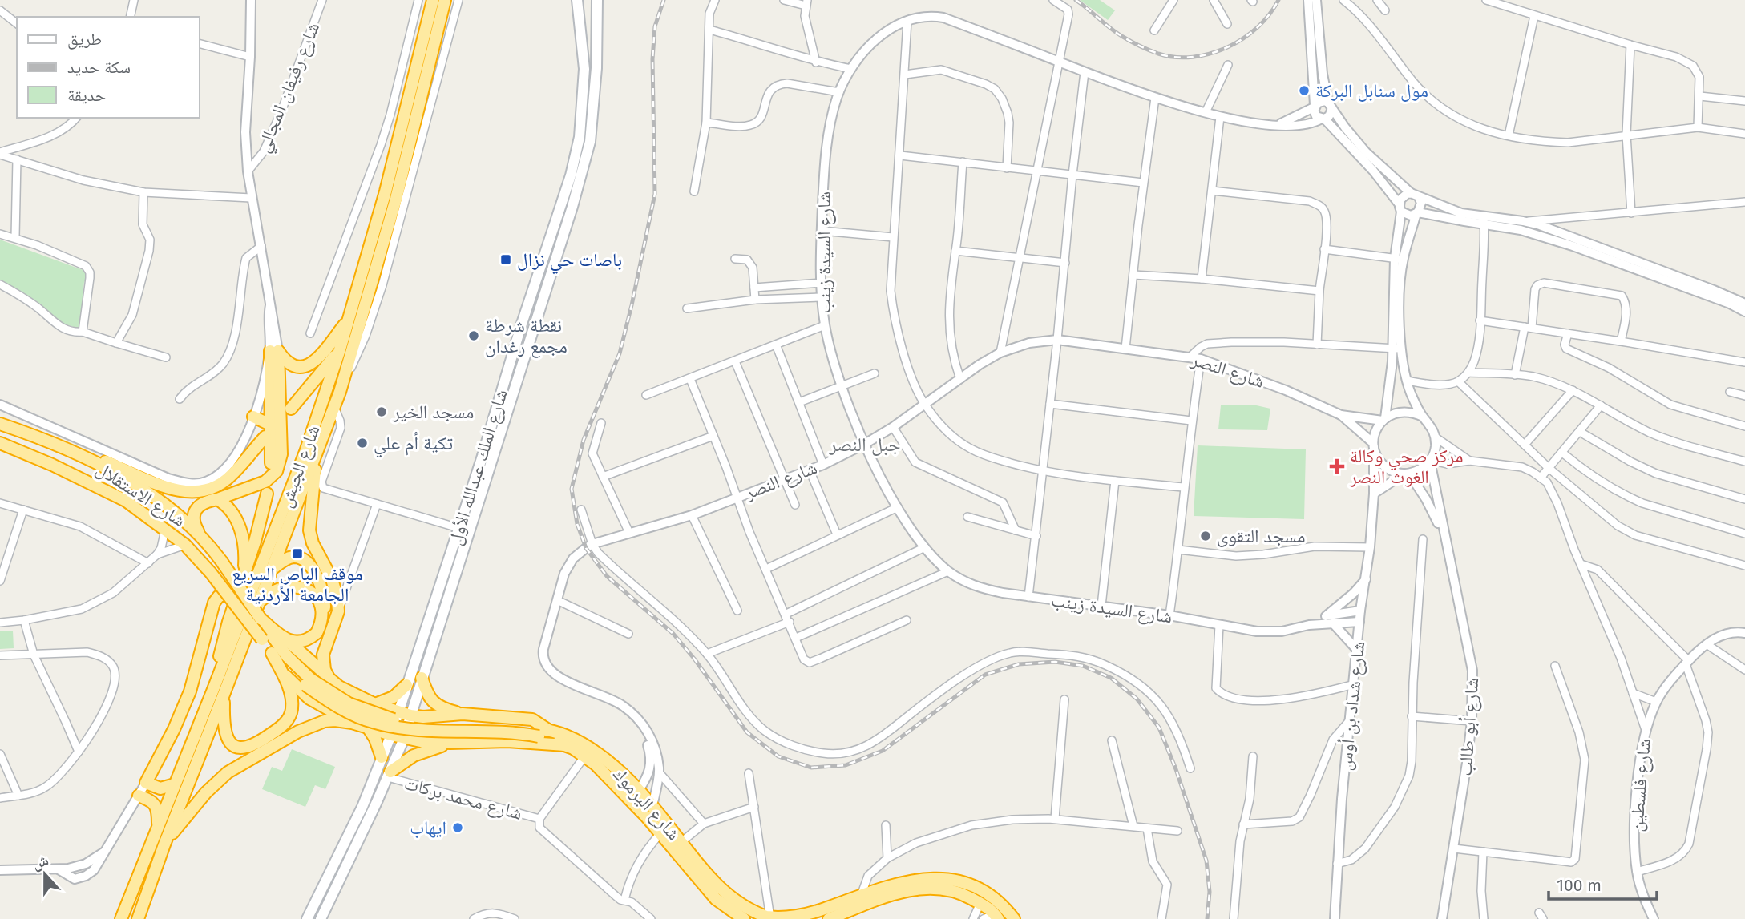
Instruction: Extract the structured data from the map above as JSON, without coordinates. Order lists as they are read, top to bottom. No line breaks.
{"streets":{"highway":["شارع الجيش","شارع الاستقلال","شارع اليرموك"],"main road":["شارع الملك عبدالله الأول"],"street":["شارع رفيفان المجالي","شارع السيدة زينب","شارع النصر","شارع شداد بن أوس","شارع أبو طالب","شارع فلسطين","شارع محمد بركات"]},"crossings":[["شارع السيدة زينب","شارع النصر"],["شارع السيدة زينب","شارع شداد بن أوس"],["شارع النصر","شارع شداد بن أوس"],["شارع النصر","شارع أبو طالب"],["شارع النصر","شارع اليرموك"],["شارع الملك عبدالله الأول","شارع محمد بركات"],["شارع الاستقلال","شارع اليرموك"],["شارع شداد بن أوس","شارع أبو طالب"]],"districts":["جبل النصر"],"places":{"other":["مول سنابل البركة","نقطة شرطة مجمع رغدان","مسجد الخير","تكية أم علي","مسجد التقوى","ايهاب"],"transit":["باصات حي نزال","موقف الباص السريع الجامعة الأردنية"],"health":["مركز صحي وكالة الغوث النصر"]},"legend":["طريق","سكة حديد","حديقة"],"scale_bar":"100 m","north":"top"}
